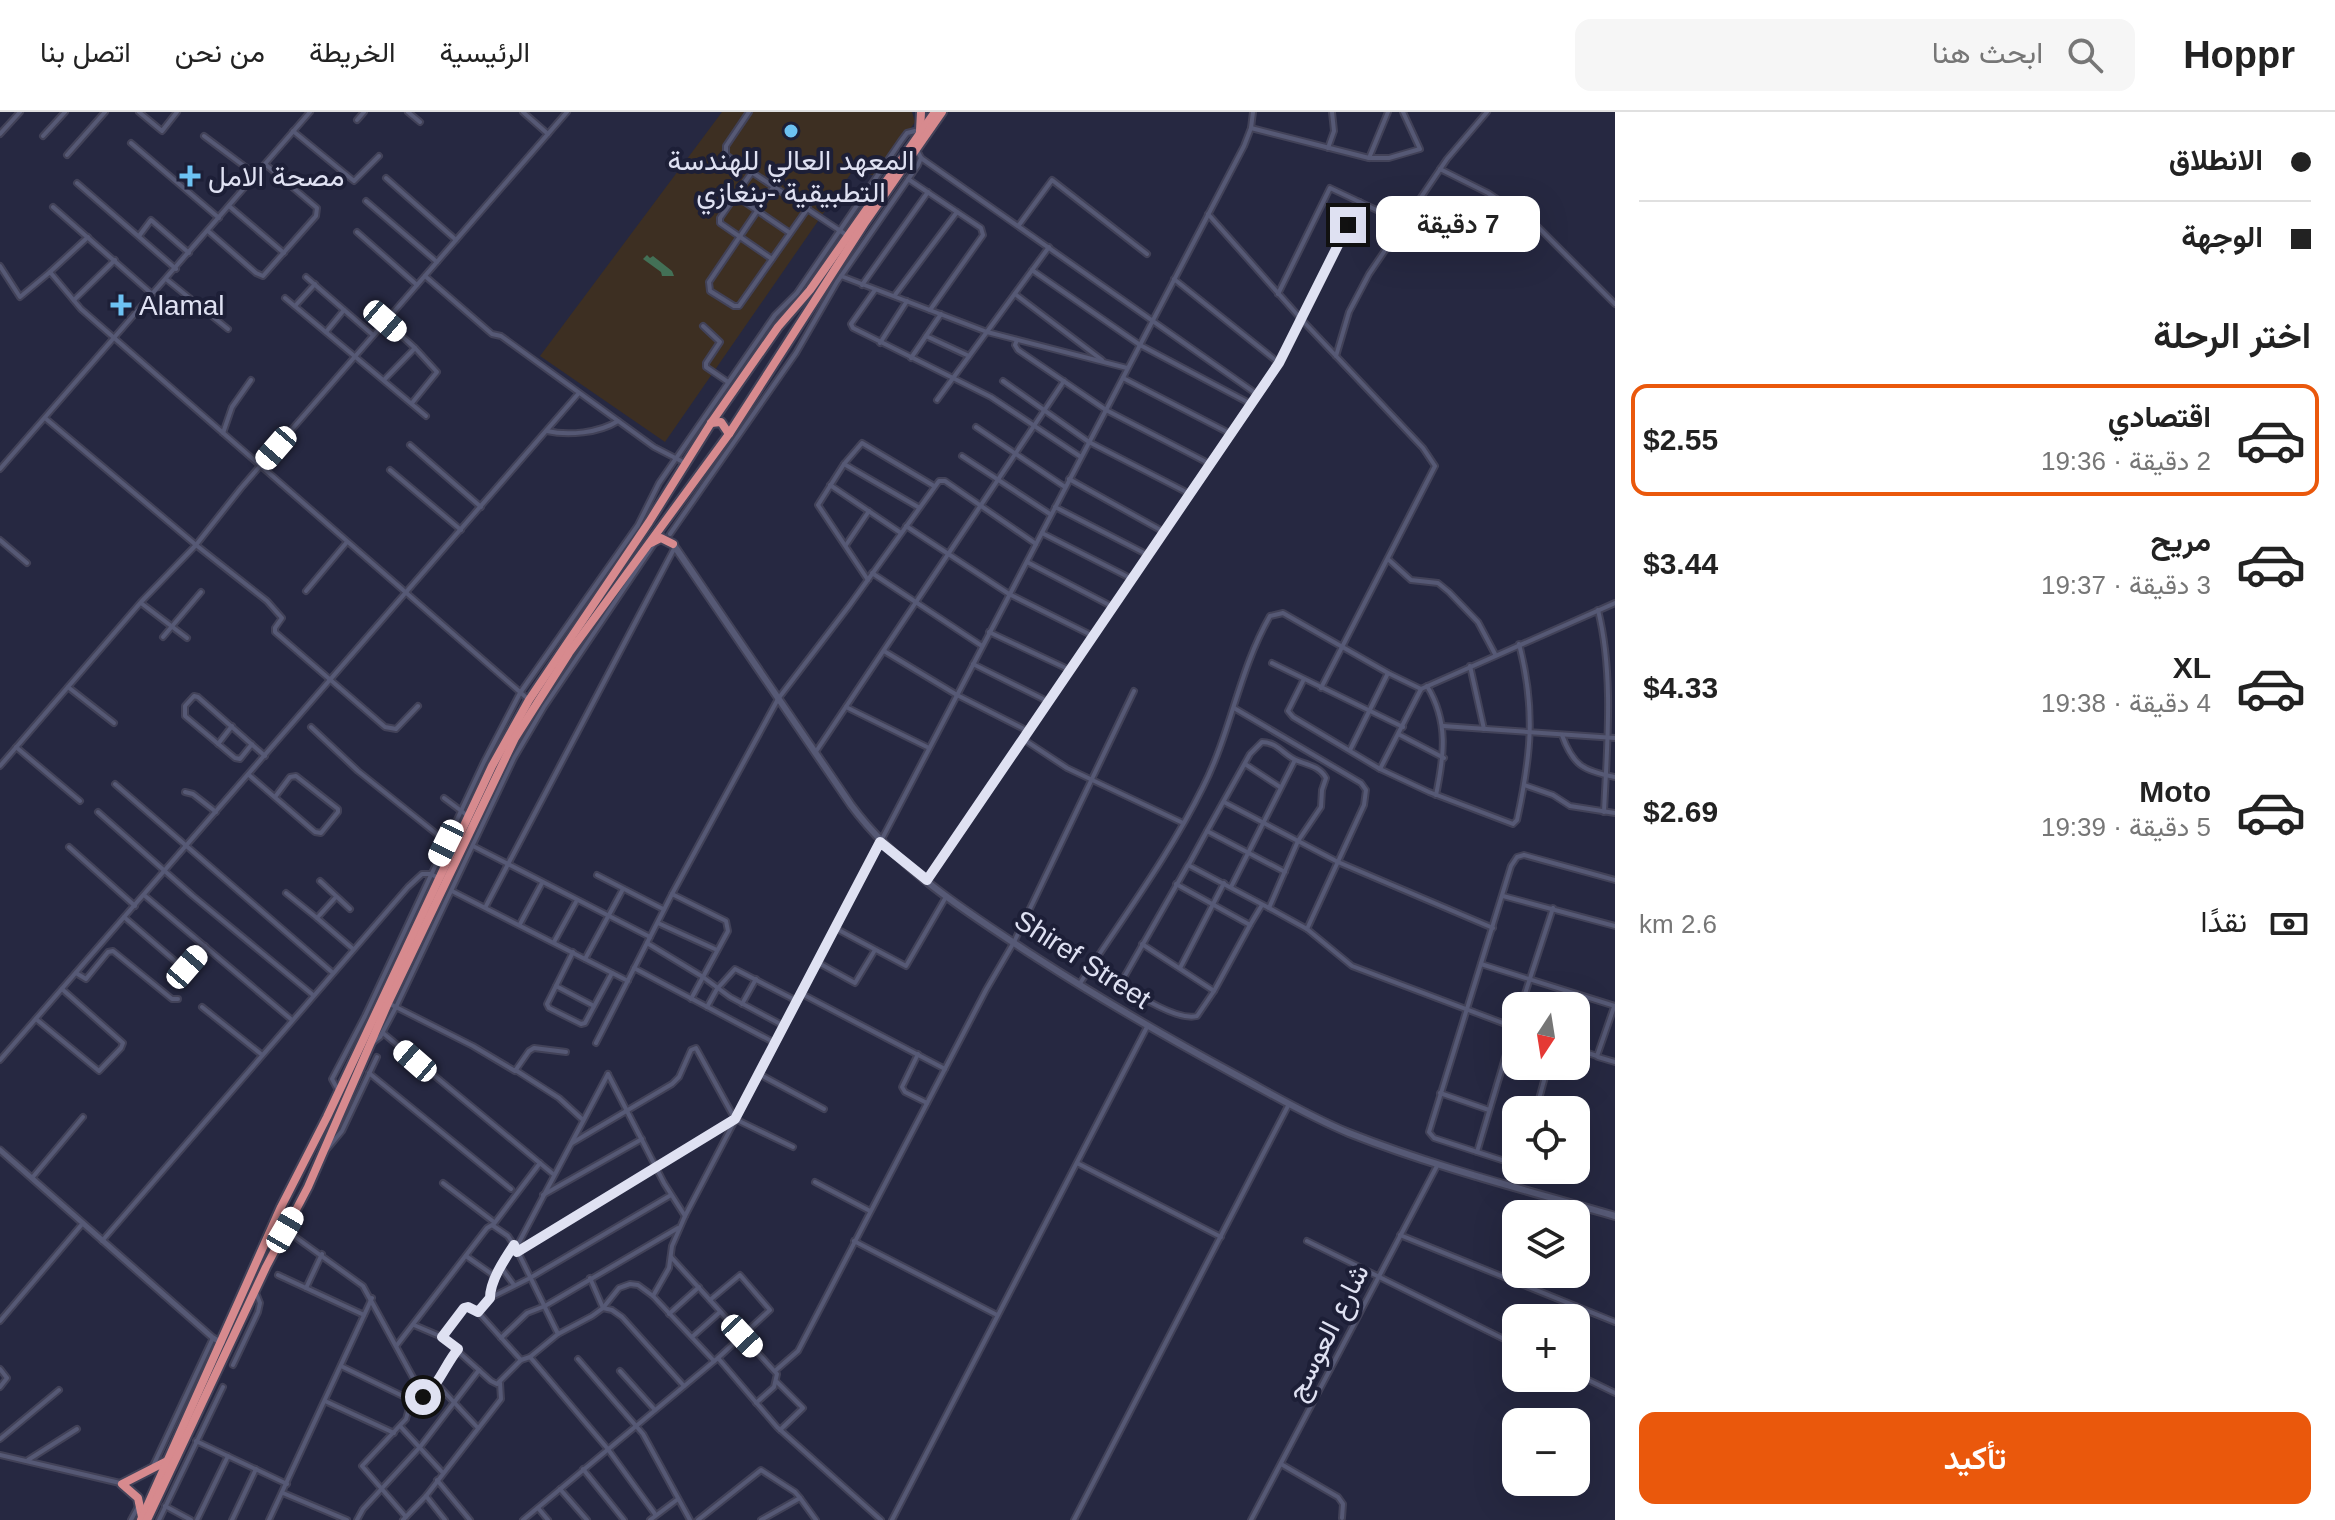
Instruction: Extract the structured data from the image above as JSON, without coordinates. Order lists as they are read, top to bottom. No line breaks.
{"streets":{"main road":["Shiref Street"],"street":["شارع العوسج"]},"crossings":[["Shiref Street","شارع العوسج"]],"places":{"other":["المعهد العالي للهندسة التطبيقية -بنغازي"],"health":["مصحة الامل","Alamal"]},"north":"bottom","page":{"header":"Hoppr","search":"ابحث هنا","nav":["الرئيسية","الخريطة","من نحن","اتصل بنا"],"banner":["الانطلاق","الوجهة"],"bubble":"7 دقيقة","heading":"اختر الرحلة","list":[{"name":"اقتصادي","note":"2 دقيقة · 19:36","value":"$2.55"},{"name":"مريح","note":"3 دقيقة · 19:37","value":"$3.44"},{"name":"XL","note":"4 دقيقة · 19:38","value":"$4.33"},{"name":"Moto","note":"5 دقيقة · 19:39","value":"$2.69"}],"pay":["نقدًا","2.6 km"],"map_buttons":["+","−"],"buttons":"تأكيد"}}
